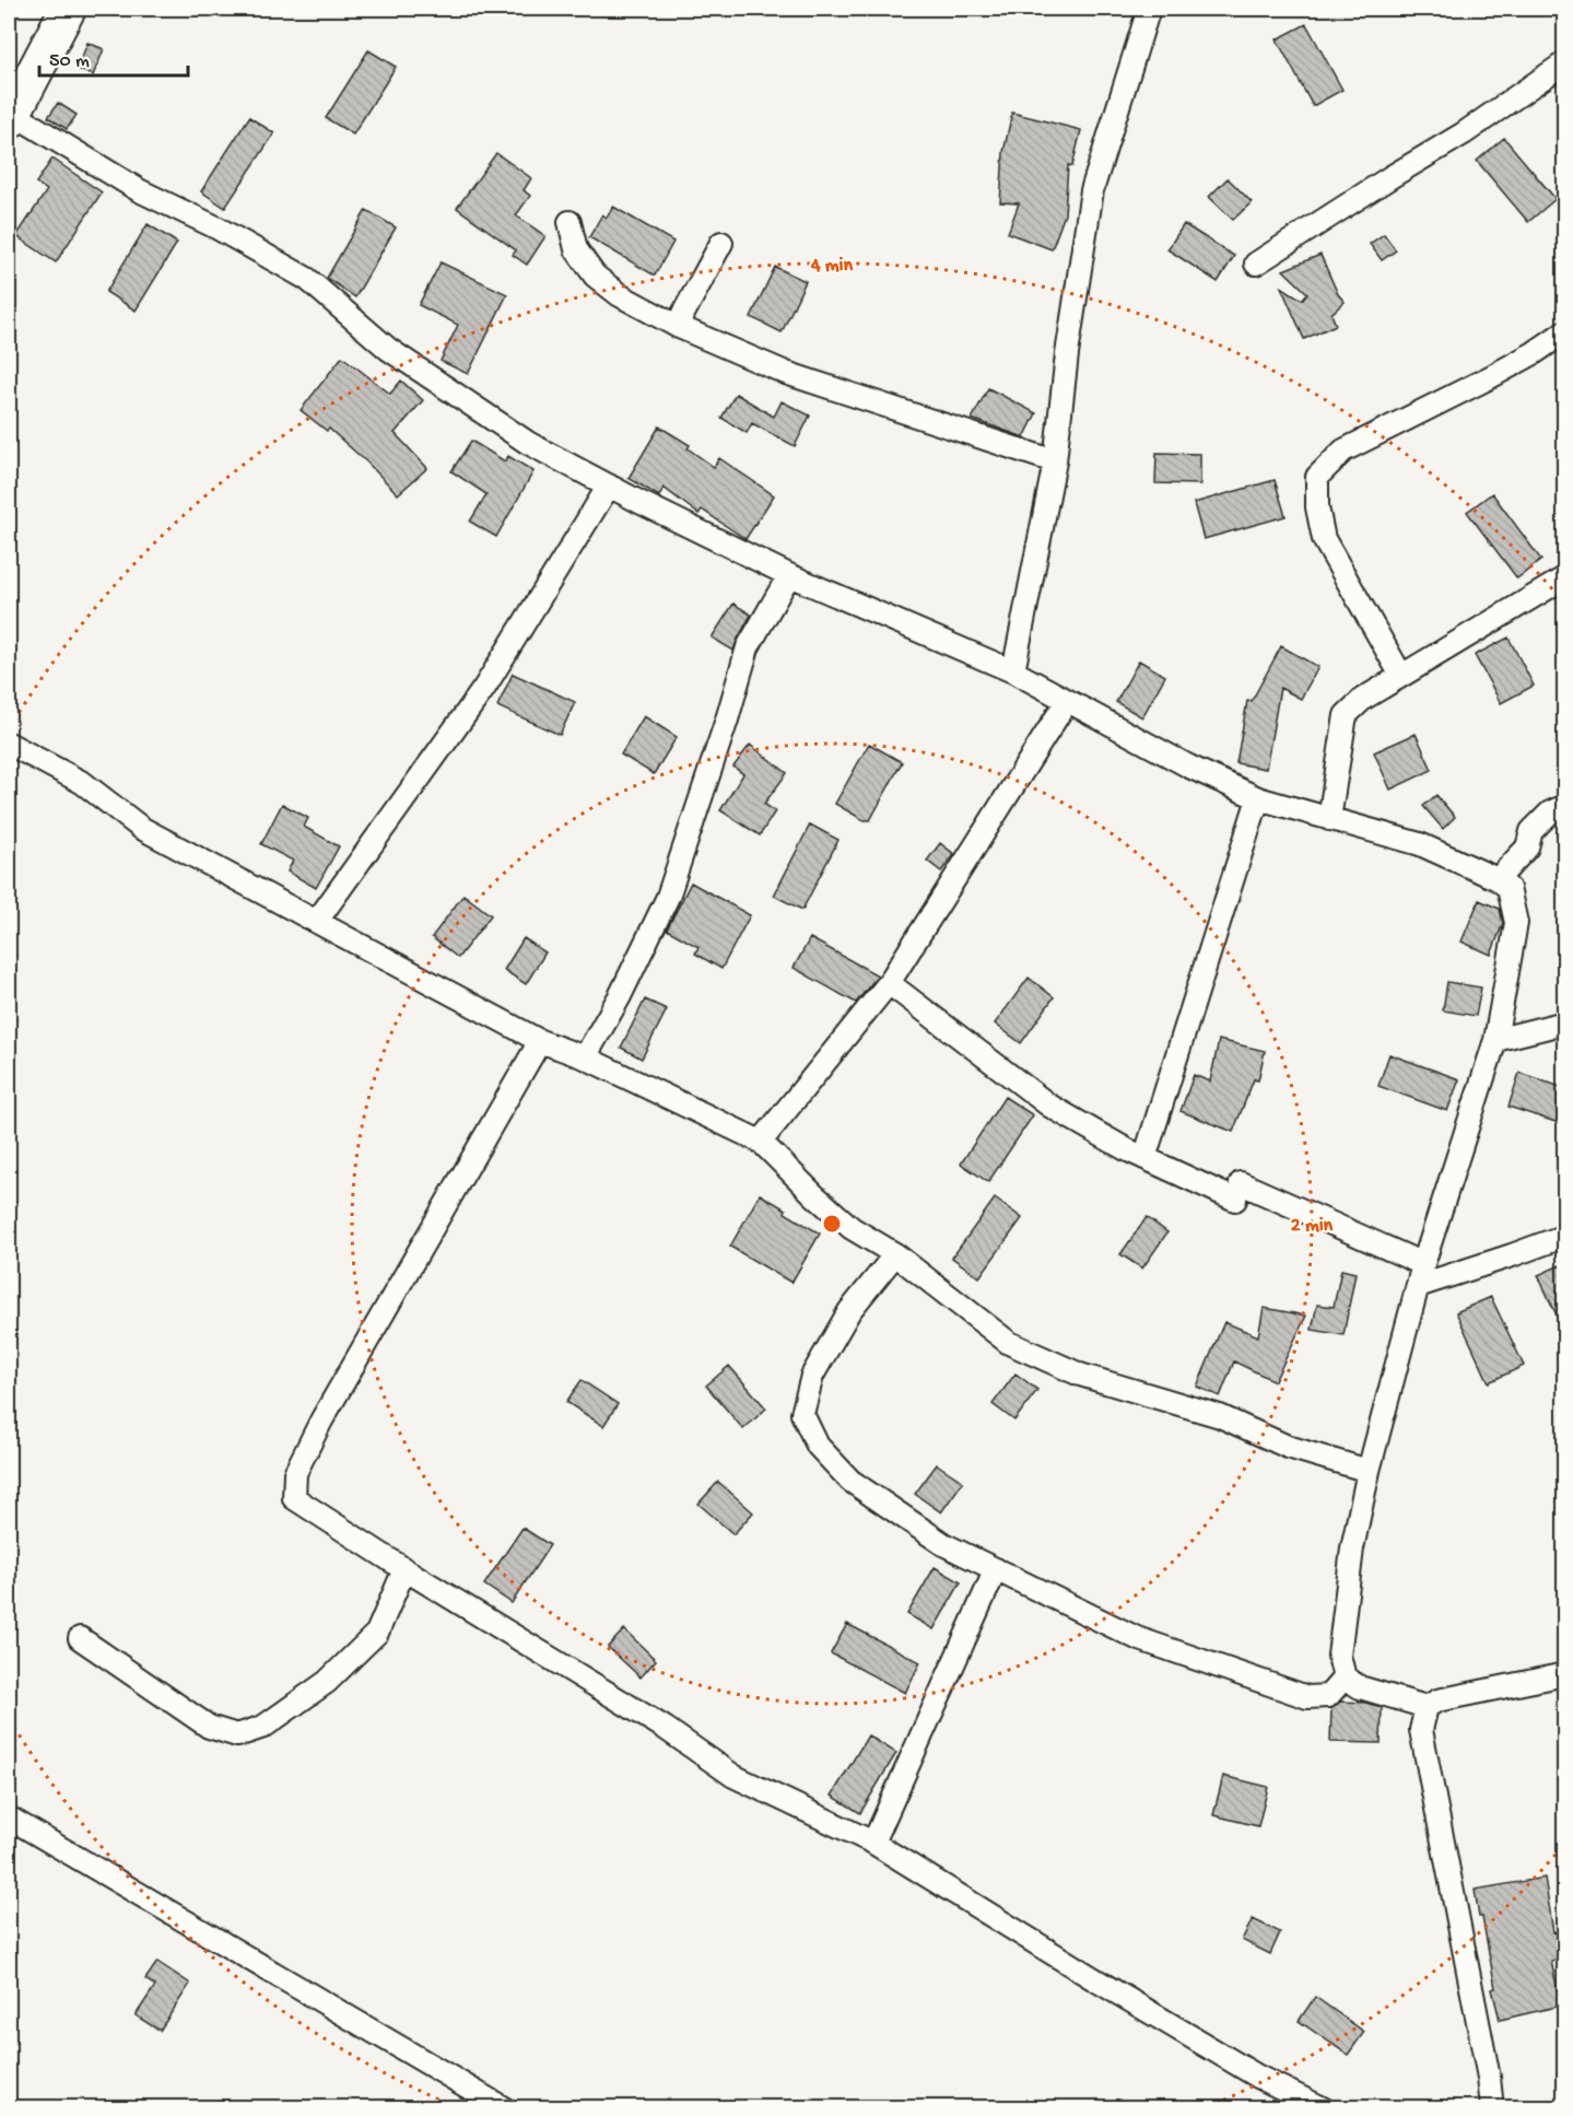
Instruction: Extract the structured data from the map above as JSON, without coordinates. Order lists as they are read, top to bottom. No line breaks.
{"scale_bar":"50 m","rings":["4 min","2 min"]}
